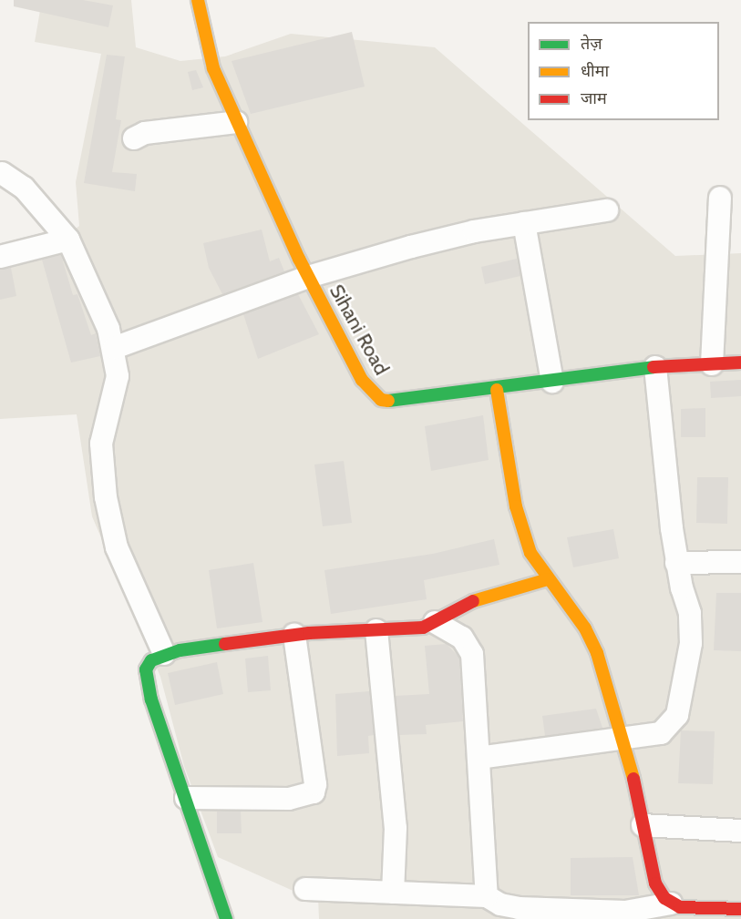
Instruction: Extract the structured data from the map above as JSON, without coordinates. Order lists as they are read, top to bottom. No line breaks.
{"streets":{"street":["Sihani Road"]},"legend":["तेज़","धीमा","जाम"]}
